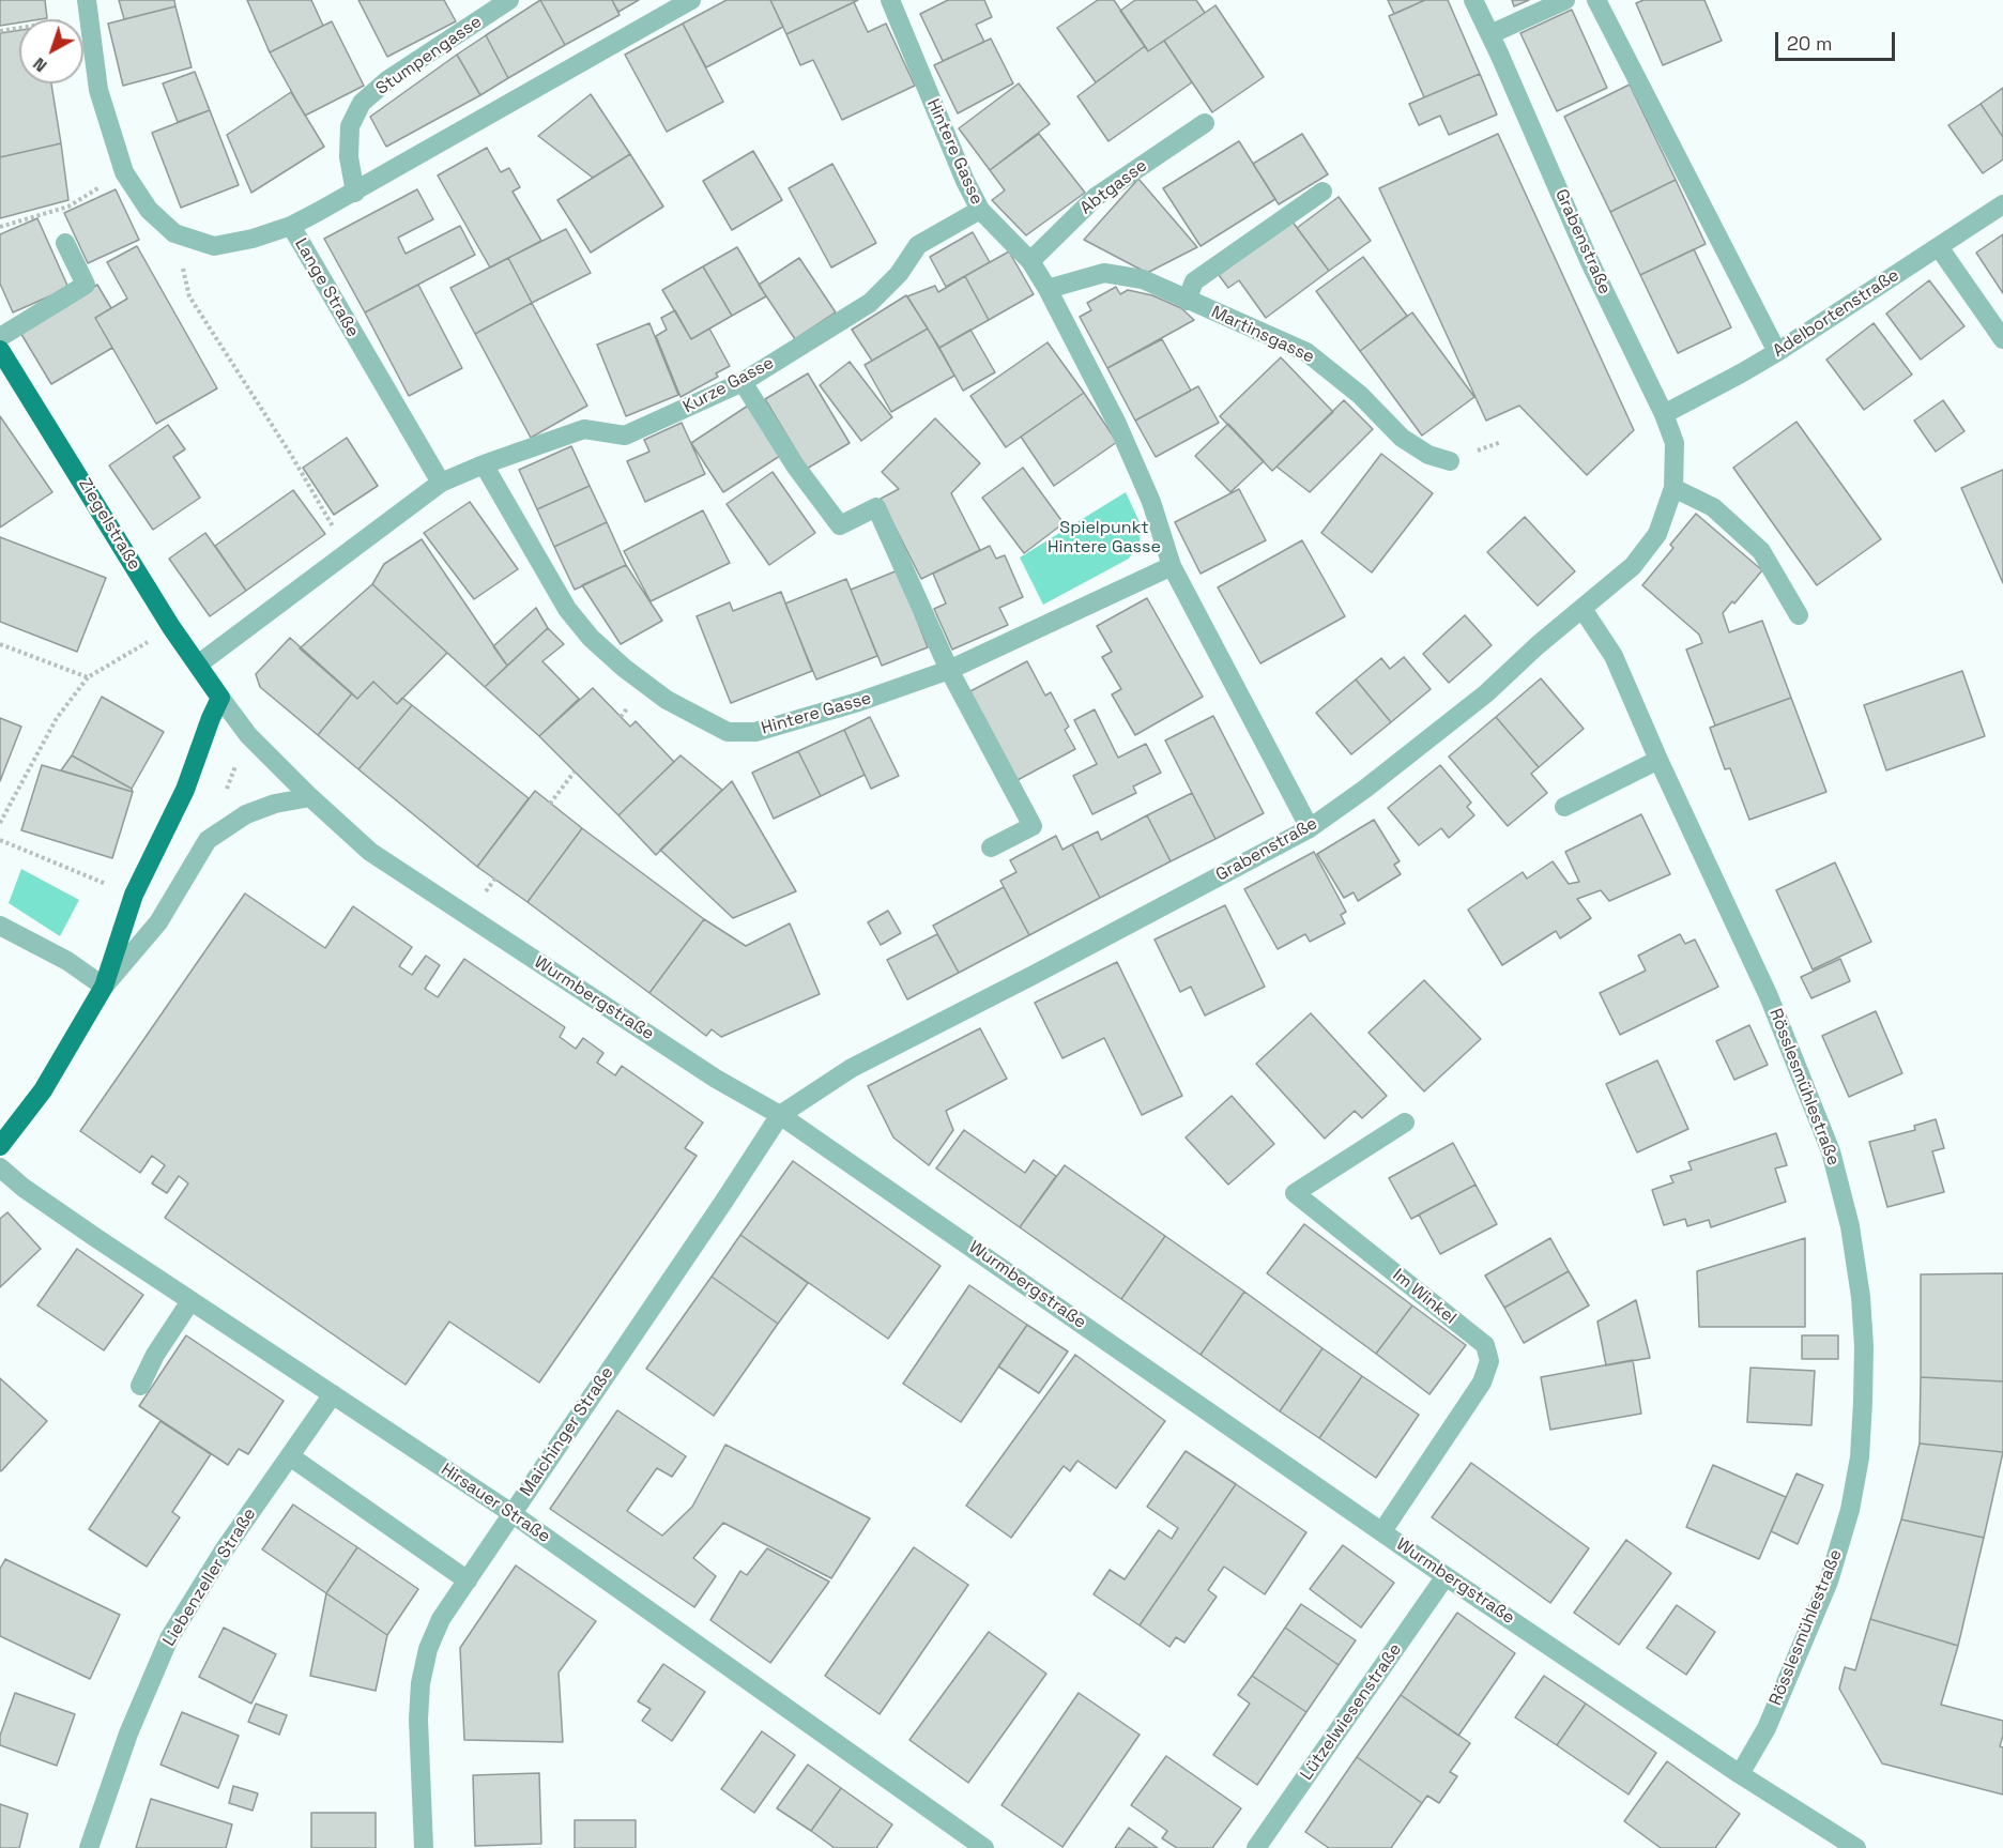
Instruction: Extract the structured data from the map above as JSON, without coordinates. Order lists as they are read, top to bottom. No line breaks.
{"streets":{"main road":["Ziegelstraße"],"street":["Stumpengasse","Hintere Gasse","Abtgasse","Grabenstraße","Lange Straße","Adelbortenstraße","Martinsgasse","Kurze Gasse","Wurmbergstraße","Rösslesmühlestraße","Im Winkel","Maichinger Straße","Hirsauer Straße","Liebenzeller Straße","Lützelwiesenstraße"]},"crossings":[["Stumpengasse","Lange Straße"],["Hintere Gasse","Abtgasse"],["Hintere Gasse","Grabenstraße"],["Hintere Gasse","Martinsgasse"],["Hintere Gasse","Kurze Gasse"],["Grabenstraße","Adelbortenstraße"],["Grabenstraße","Wurmbergstraße"],["Grabenstraße","Rösslesmühlestraße"],["Grabenstraße","Maichinger Straße"],["Lange Straße","Kurze Gasse"],["Ziegelstraße","Wurmbergstraße"],["Wurmbergstraße","Rösslesmühlestraße"],["Wurmbergstraße","Im Winkel"],["Wurmbergstraße","Maichinger Straße"],["Wurmbergstraße","Lützelwiesenstraße"],["Maichinger Straße","Hirsauer Straße"],["Hirsauer Straße","Liebenzeller Straße"]],"parks":["Spielpunkt Hintere Gasse"],"scale_bar":"20 m","north":"bottom left"}
